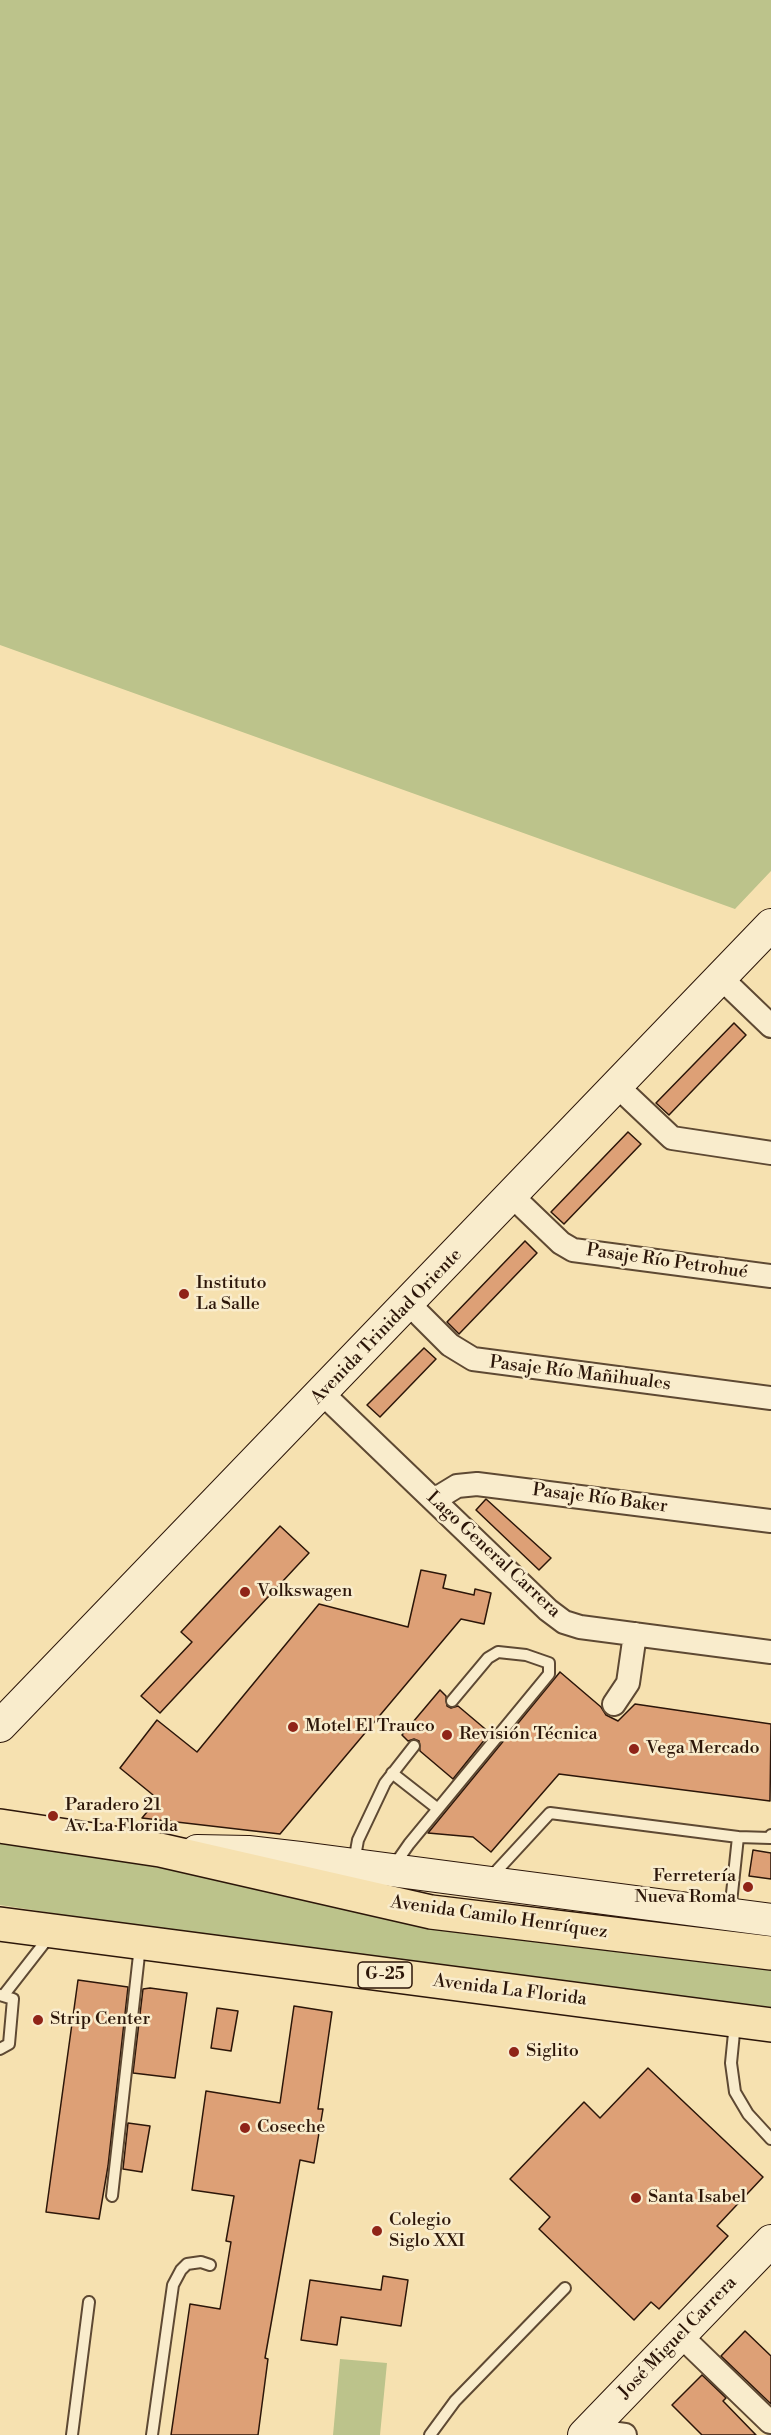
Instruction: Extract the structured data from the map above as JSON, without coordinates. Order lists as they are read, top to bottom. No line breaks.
{"streets":{"main road":["Avenida Camilo Henríquez","G-25","Avenida La Florida"],"street":["Pasaje Río Petrohué","Avenida Trinidad Oriente","Pasaje Río Mañihuales","Pasaje Río Baker","Lago General Carrera","José Miguel Carrera"]},"crossings":[["Pasaje Río Petrohué","Avenida Trinidad Oriente"],["Avenida Trinidad Oriente","Pasaje Río Mañihuales"],["Avenida Trinidad Oriente","Lago General Carrera"],["Pasaje Río Baker","Lago General Carrera"]],"places":["Instituto La Salle","Volkswagen","Motel El Trauco","Revisión Técnica","Vega Mercado","Paradero 21 Av. La Florida","Ferretería Nueva Roma","Strip Center","Siglito","Coseche","Santa Isabel","Colegio Siglo XXI"]}
